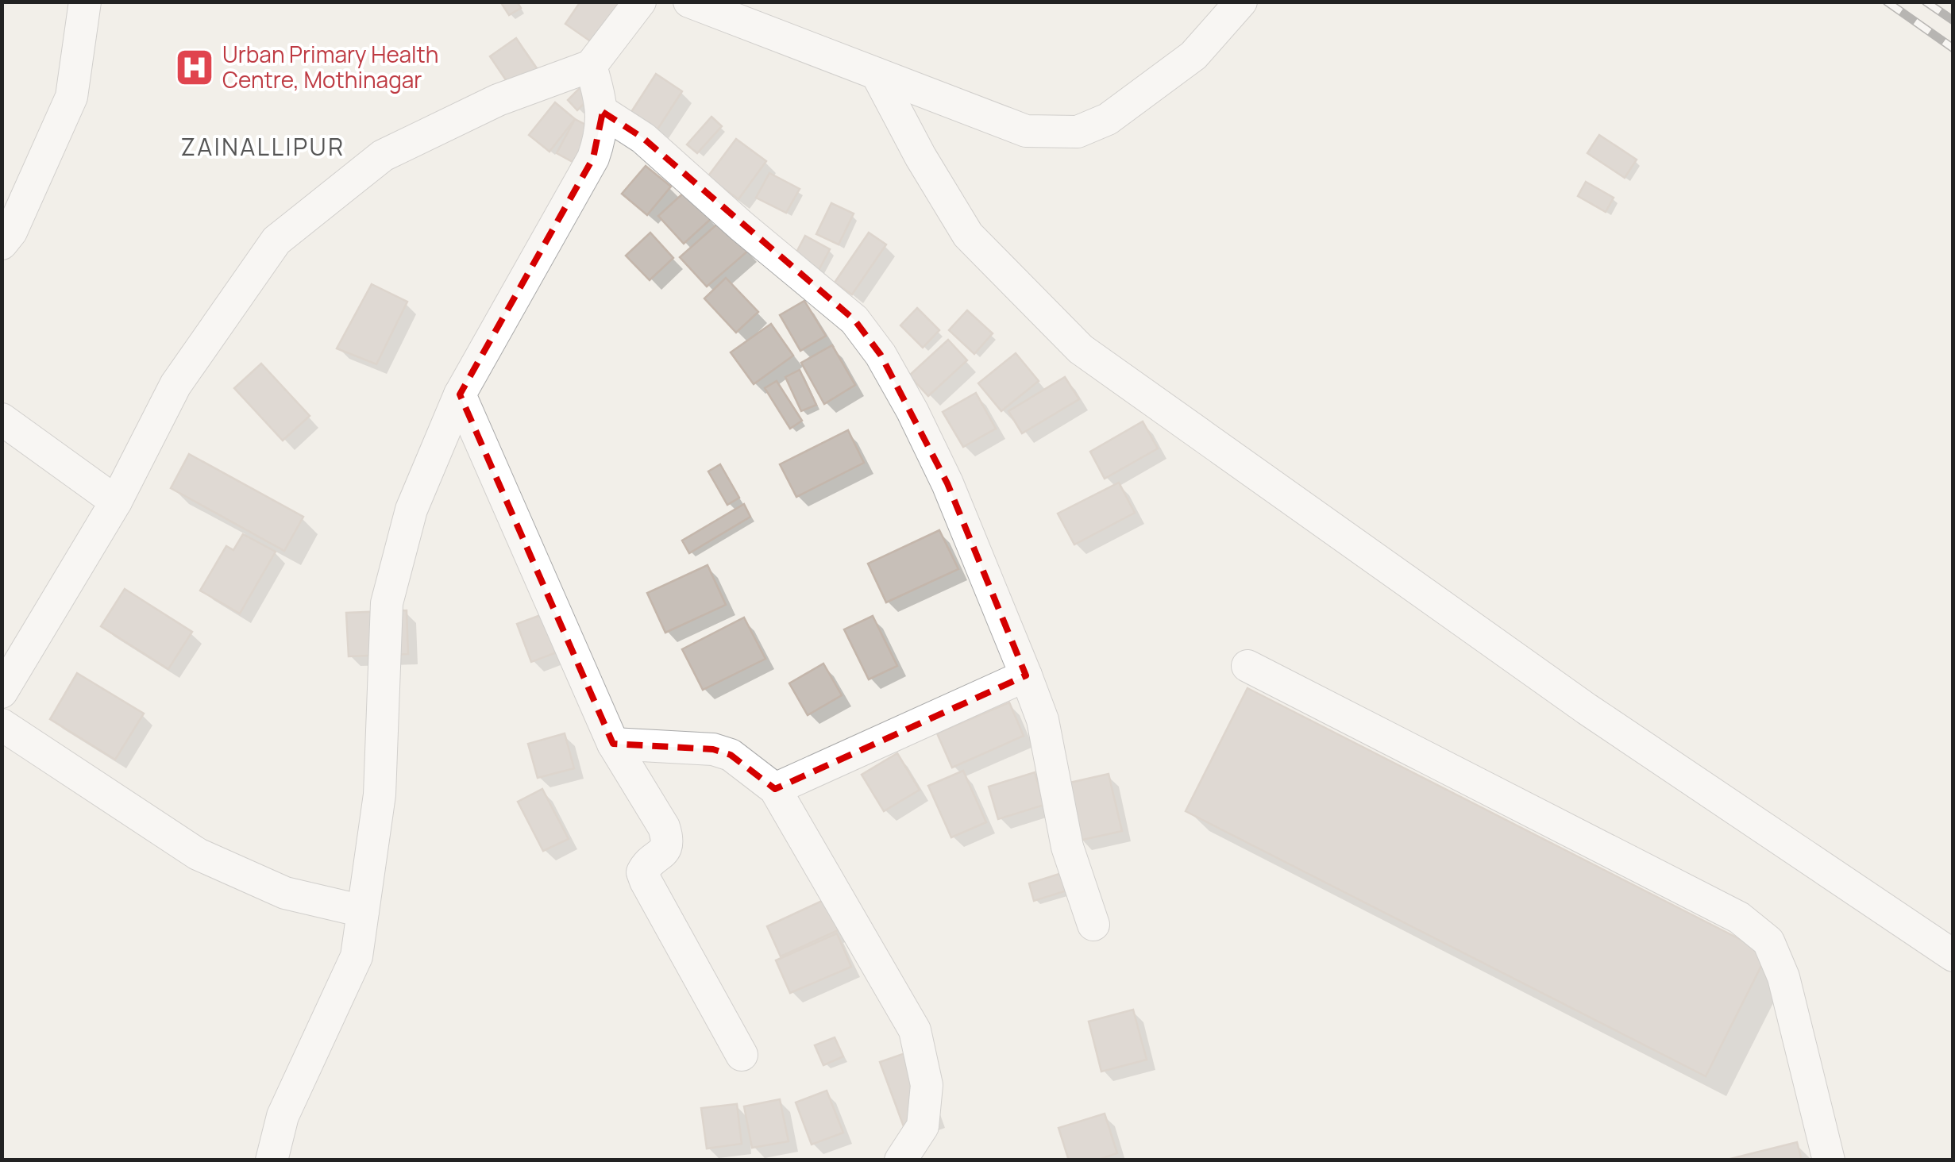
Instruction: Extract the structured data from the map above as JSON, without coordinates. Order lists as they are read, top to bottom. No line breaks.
{"districts":["ZAINALLIPUR"],"places":{"hospital":["Urban Primary Health Centre, Mothinagar"]}}
